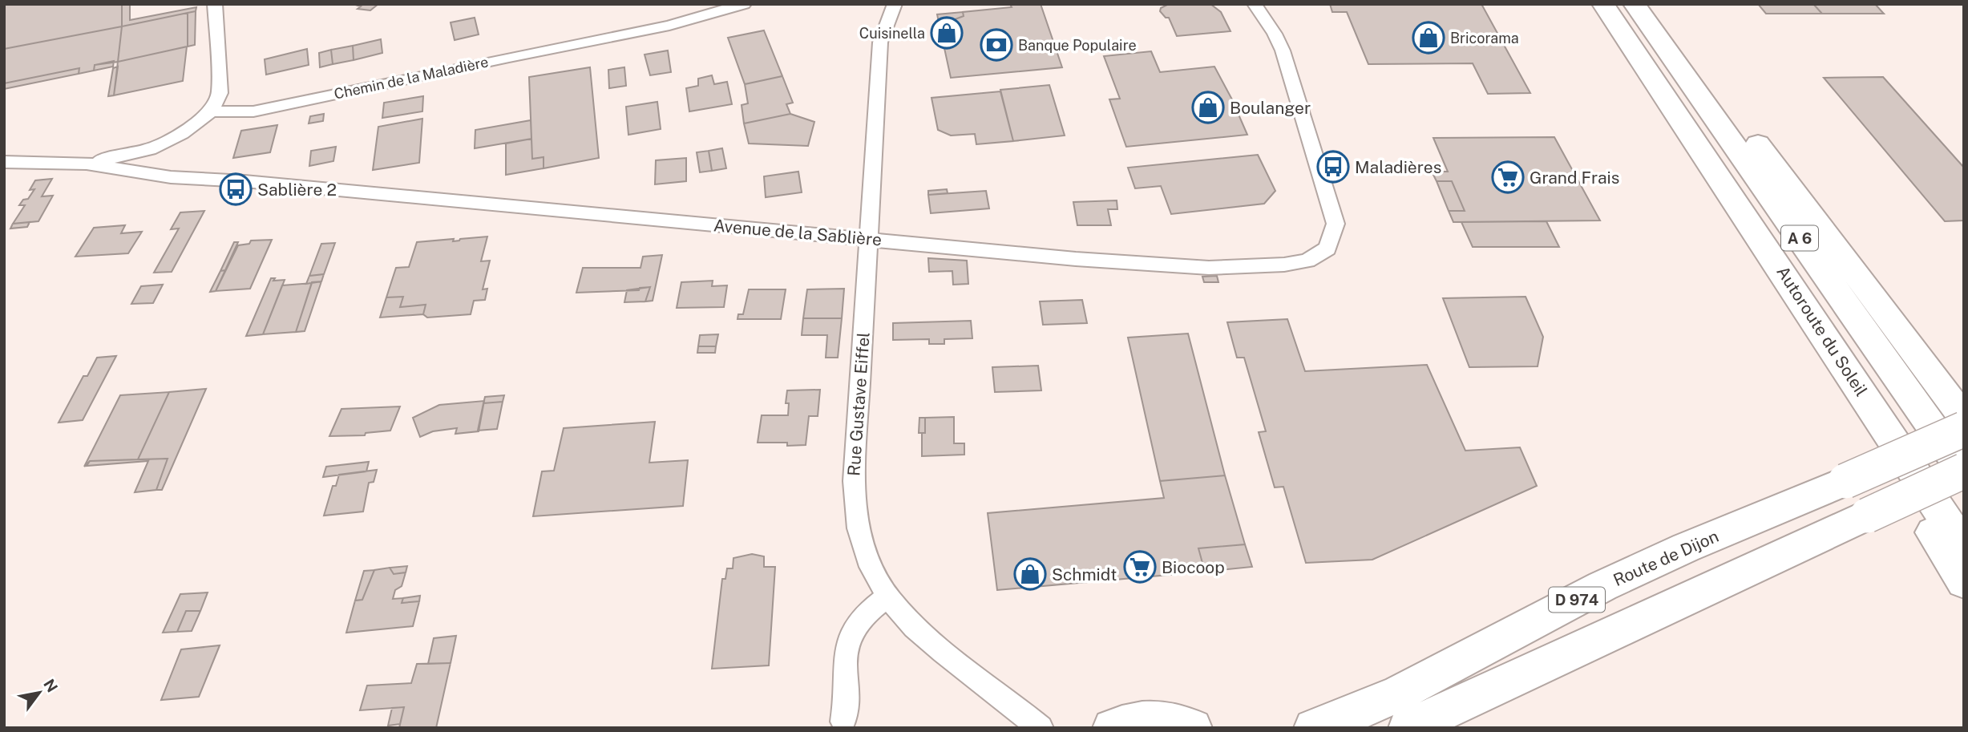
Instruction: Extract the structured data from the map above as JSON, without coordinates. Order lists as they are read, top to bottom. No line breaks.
{"streets":{"main road":["A 6","Autoroute du Soleil","Route de Dijon","D 974"],"street":["Chemin de la Maladière","Avenue de la Sablière","Rue Gustave Eiffel"]},"crossings":[["Avenue de la Sablière","Rue Gustave Eiffel"],["Autoroute du Soleil","D 974"]],"places":{"shop":["Cuisinella","Bricorama","Boulanger","Schmidt"],"bank":["Banque Populaire"],"bus stop":["Maladières","Sablière 2"],"supermarket":["Grand Frais","Biocoop"]},"north":"top right"}
